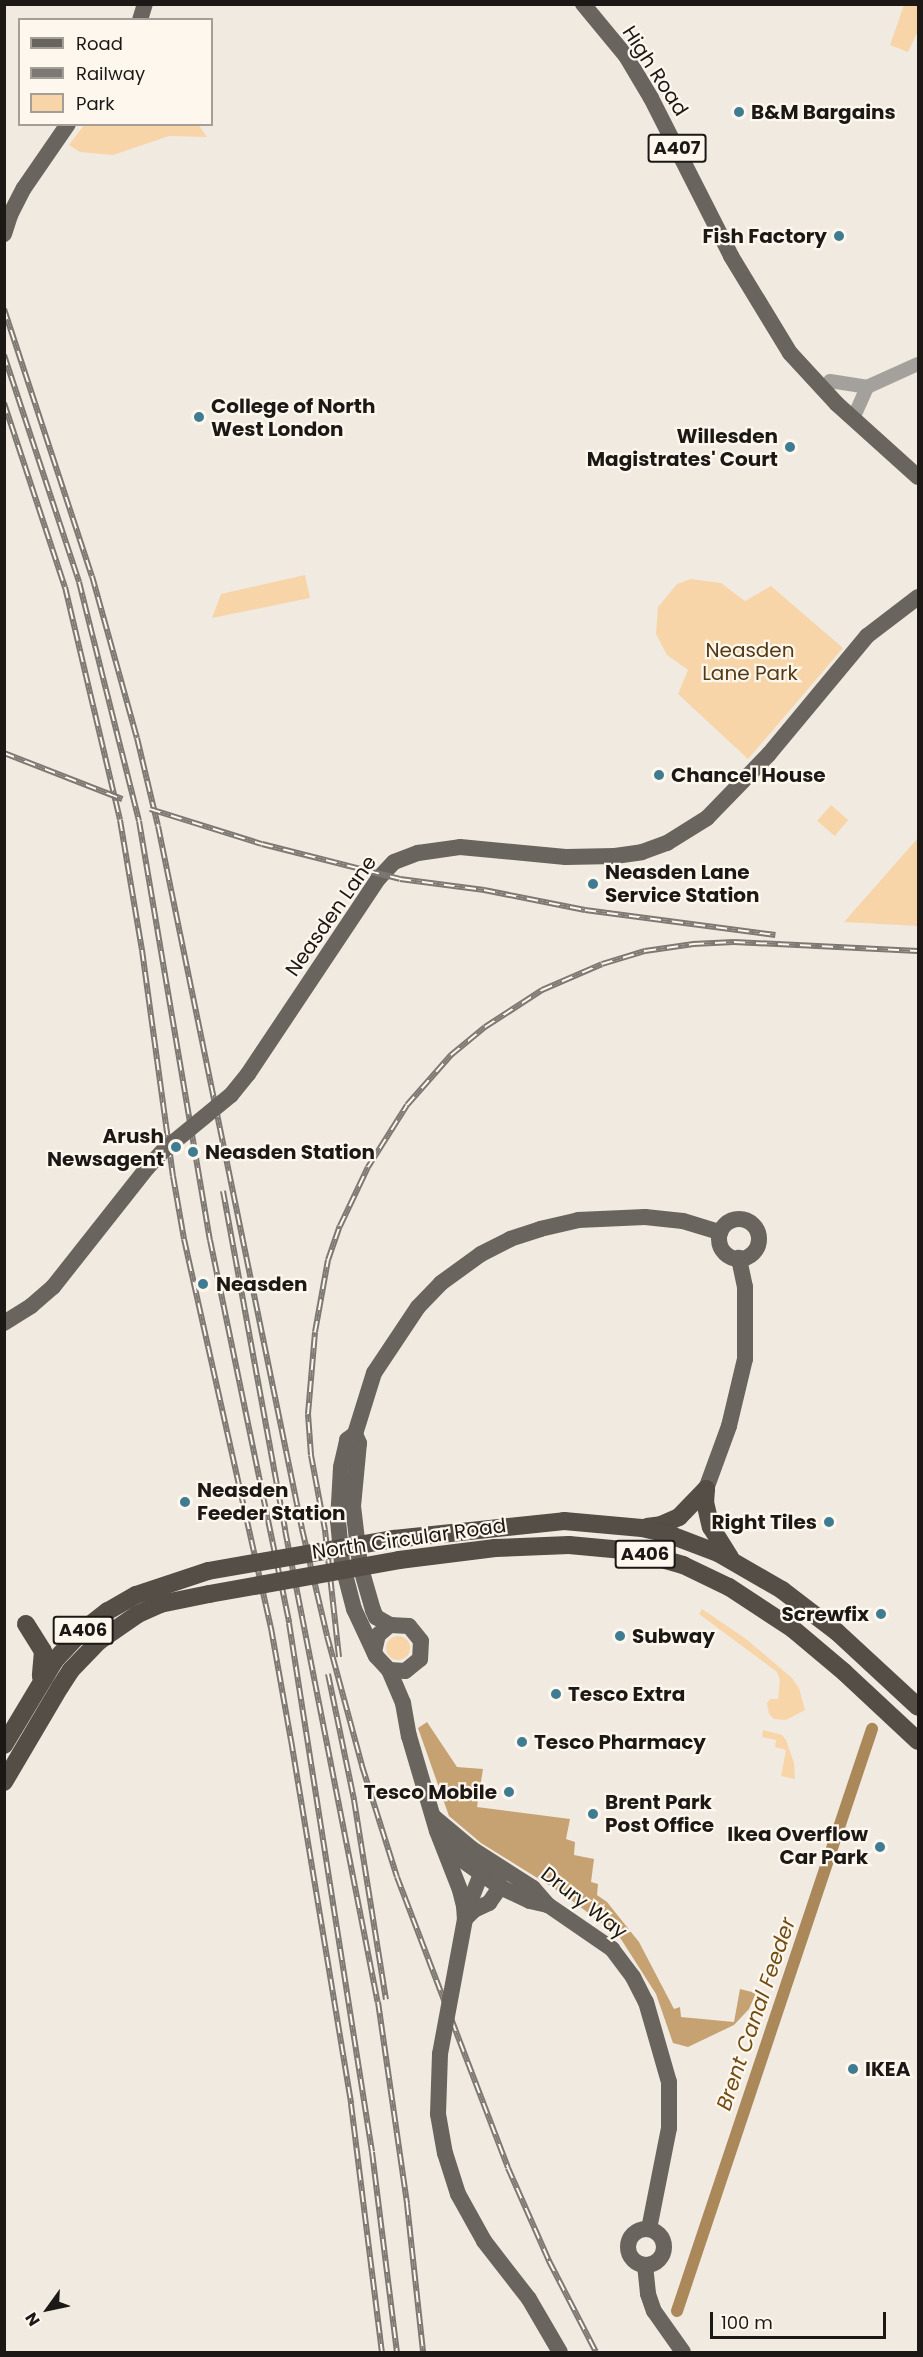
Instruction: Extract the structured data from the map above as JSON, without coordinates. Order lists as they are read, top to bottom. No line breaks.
{"streets":{"highway":["North Circular Road","A406"],"main road":["High Road","A407","Neasden Lane","Drury Way"]},"water":["Brent Canal Feeder"],"parks":["Neasden Lane Park"],"places":["B&M Bargains","Fish Factory","College of North West London","Willesden Magistrates' Court","Chancel House","Neasden Lane Service Station","Arush Newsagent","Neasden Station","Neasden","Neasden Feeder Station","Right Tiles","Screwfix","Subway","Tesco Extra","Tesco Pharmacy","Tesco Mobile","Brent Park Post Office","Ikea Overflow Car Park","IKEA"],"legend":["Road","Railway","Park"],"scale_bar":"100 m","north":"bottom left"}
